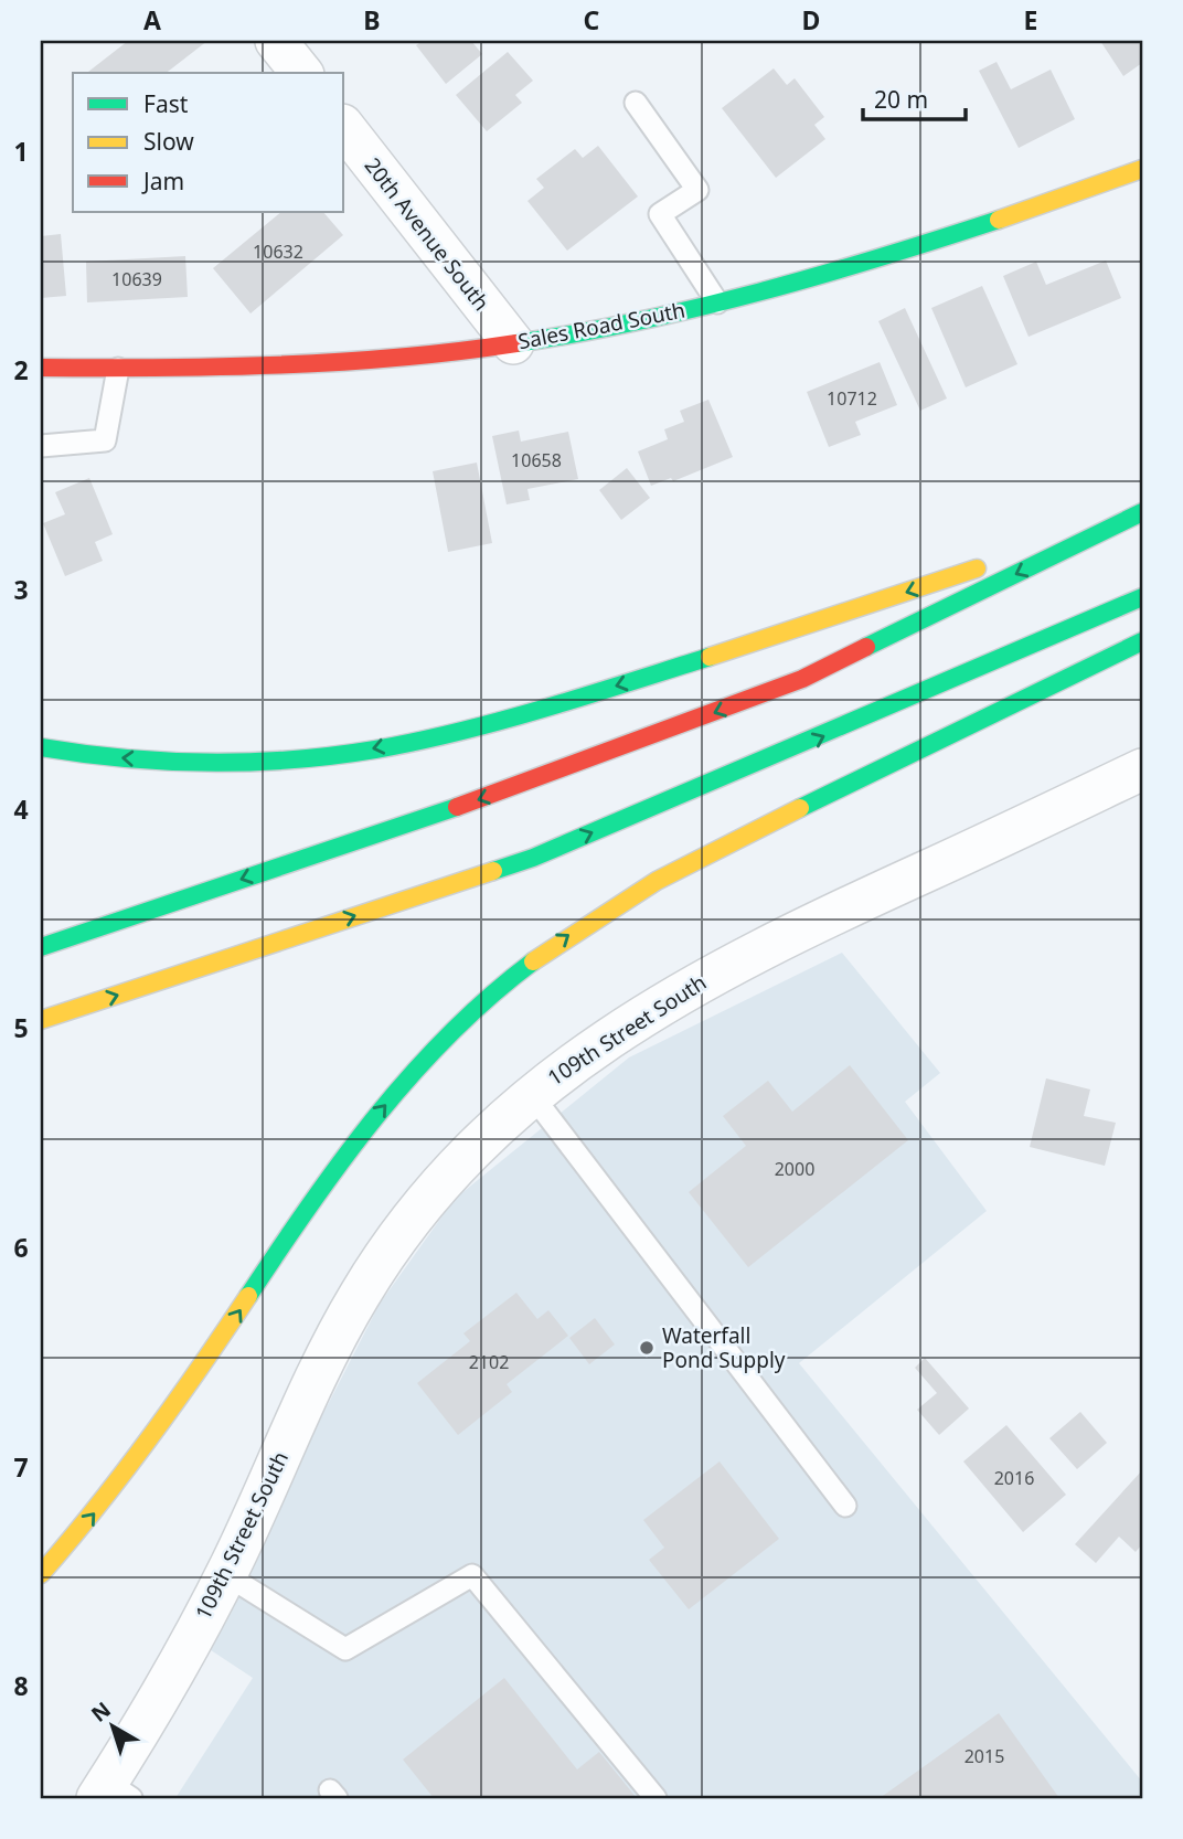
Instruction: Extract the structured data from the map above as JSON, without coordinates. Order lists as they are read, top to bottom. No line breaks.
{"streets":{"main road":["Sales Road South"],"street":["20th Avenue South","109th Street South"]},"crossings":[["20th Avenue South","Sales Road South"]],"places":["Waterfall Pond Supply"],"house_numbers":["10632","10639","10712","10658","2000","2102","2016","2015"],"legend":["Fast","Slow","Jam"],"scale_bar":"20 m","north":"top left","grid":{"columns":["A","B","C","D","E"],"rows":["1","2","3","4","5","6","7","8"]}}
